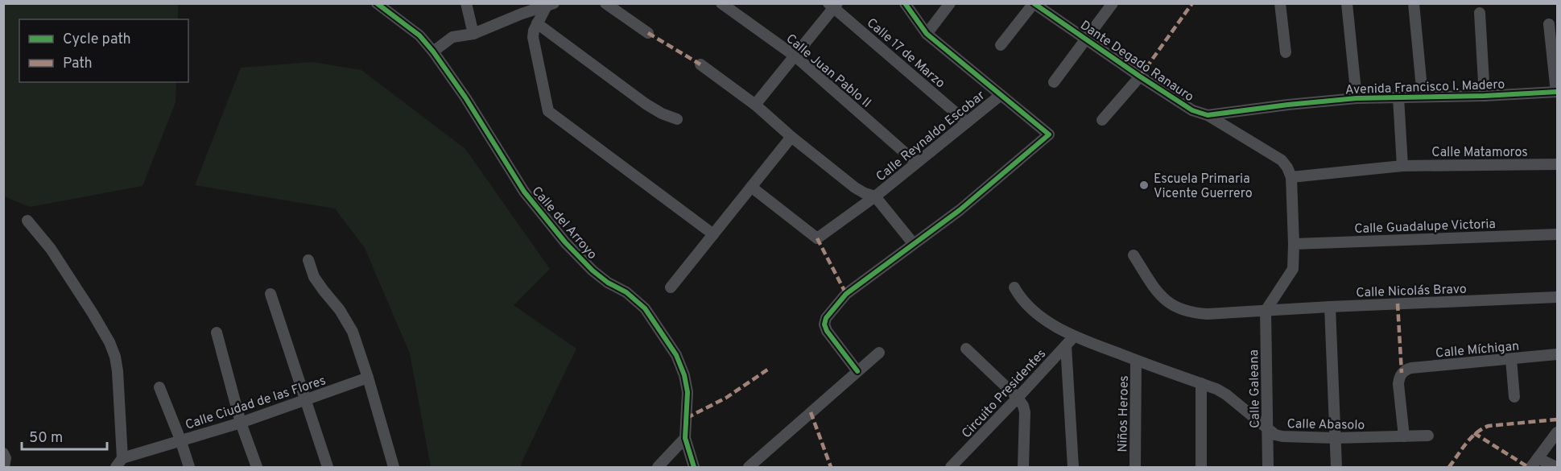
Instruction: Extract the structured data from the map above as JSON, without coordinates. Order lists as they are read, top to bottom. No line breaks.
{"streets":{"street":["Calle 17 de Marzo","Dante Degado Ranauro","Calle Juan Pablo II","Avenida Francisco I. Madero","Calle Reynaldo Escobar","Calle Matamoros","Calle del Arroyo","Calle Guadalupe Victoria","Calle Nicolás Bravo","Calle Míchigan","Calle Galeana","Circuito Presidentes","Calle Ciudad de las Flores","Niños Heroes","Calle Abasolo"]},"crossings":[["Calle 17 de Marzo","Calle Reynaldo Escobar"],["Dante Degado Ranauro","Avenida Francisco I. Madero"],["Dante Degado Ranauro","Calle Matamoros"],["Calle Juan Pablo II","Calle Reynaldo Escobar"],["Calle Nicolás Bravo","Calle Galeana"],["Calle Míchigan","Calle Abasolo"],["Calle Galeana","Calle Abasolo"],["Circuito Presidentes","Calle Abasolo"],["Niños Heroes","Calle Abasolo"]],"places":["Escuela Primaria Vicente Guerrero"],"legend":["Cycle path","Path"],"scale_bar":"50 m"}
